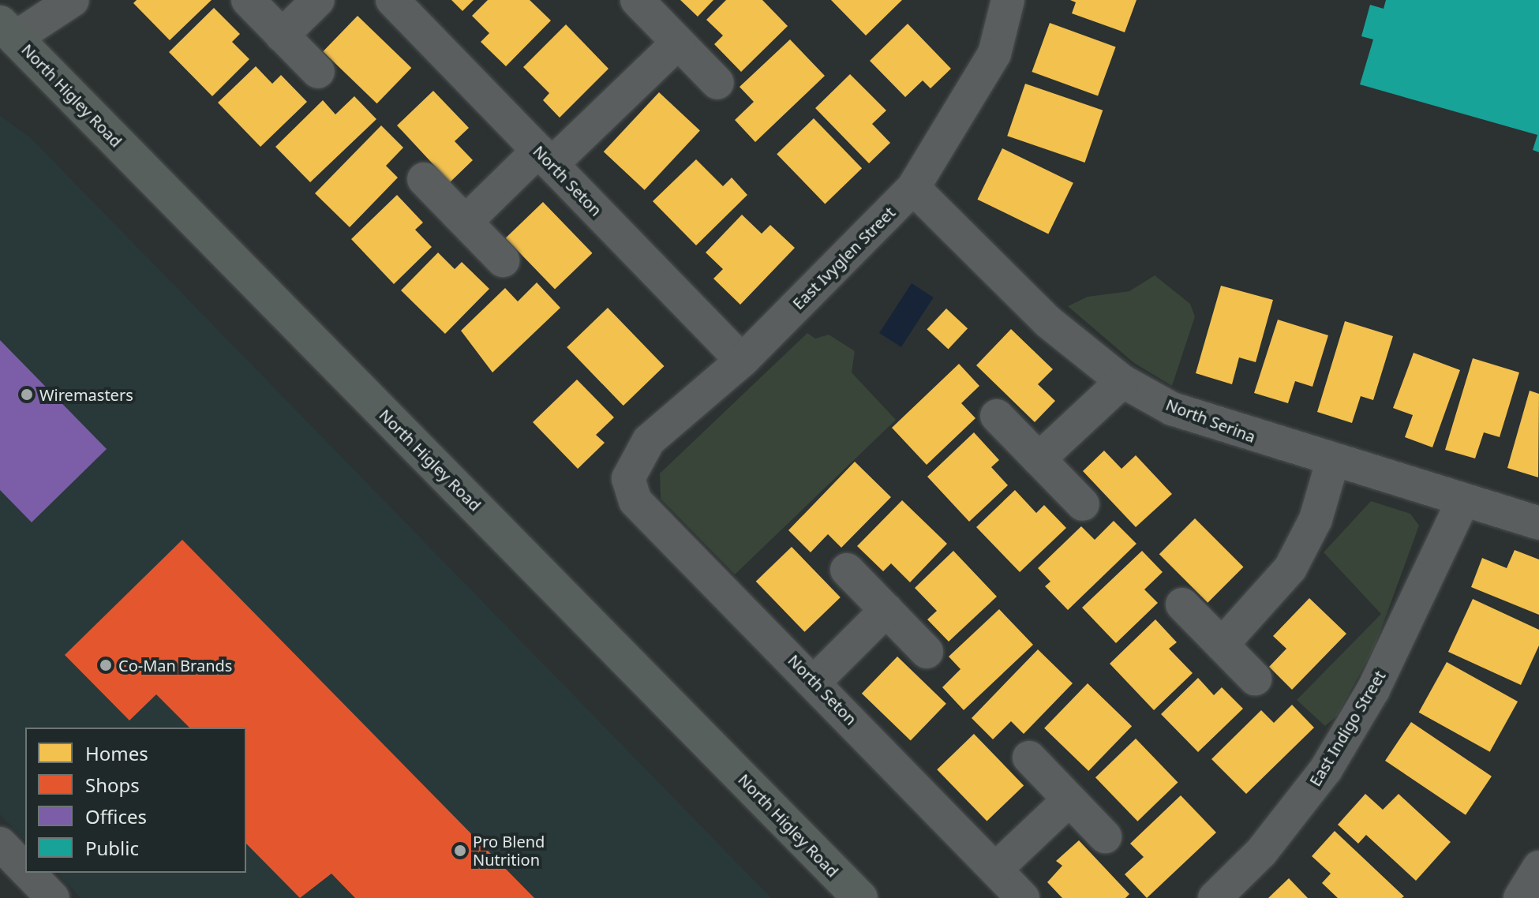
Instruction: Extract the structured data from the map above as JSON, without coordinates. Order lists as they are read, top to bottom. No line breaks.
{"streets":{"main road":["North Higley Road"],"street":["North Seton","East Ivyglen Street","North Serina","East Indigo Street"]},"crossings":[["North Seton","East Ivyglen Street"],["East Ivyglen Street","North Serina"],["North Serina","East Indigo Street"]],"places":["Wiremasters","Co-Man Brands","Pro Blend Nutrition"],"legend":["Homes","Shops","Offices","Public"]}
